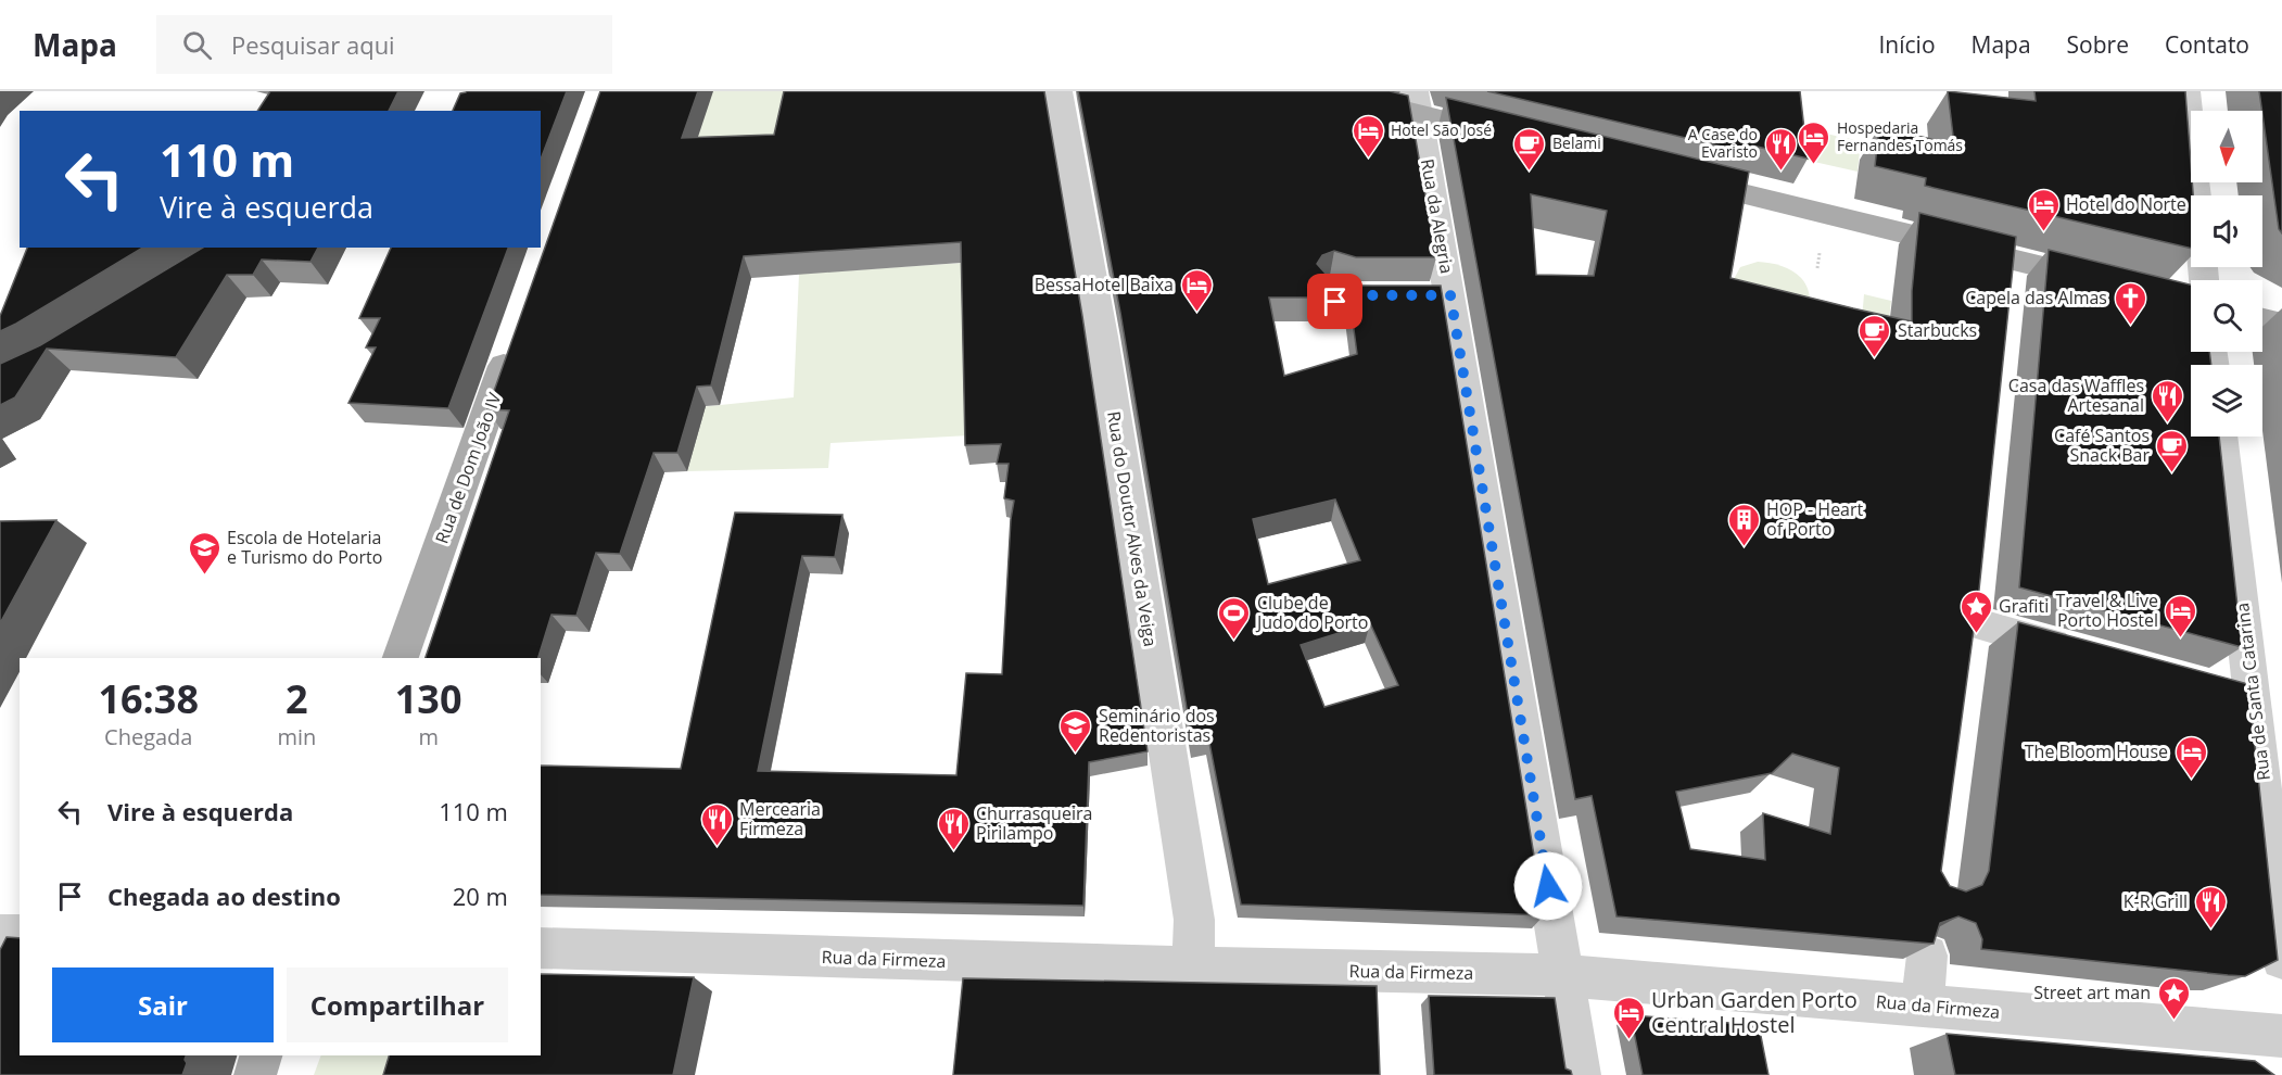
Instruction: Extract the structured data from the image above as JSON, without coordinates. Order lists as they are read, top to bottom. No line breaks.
{"streets":{"main road":["Rua de Dom João IV"],"street":["Rua da Alegria","Rua do Doutor Alves da Veiga","Rua de Santa Catarina","Rua da Firmeza"]},"crossings":[["Rua da Alegria","Rua da Firmeza"],["Rua do Doutor Alves da Veiga","Rua da Firmeza"]],"places":{"hotel":["Hotel São José","Hospedaria Fernandes Tomás","Hotel do Norte","BessaHotel Baixa","Travel & Live Porto Hostel","The Bloom House","Urban Garden Porto Central Hostel"],"cafe":["Belami","Starbucks","Café Santos Snack Bar"],"restaurant":["A Case do Evaristo","Casa das Waffles Artesanal","Mercearia Firmeza","Churrasqueira Pirilampo","K-R Grill"],"church":["Capela das Almas"],"building":["HOP - Heart of Porto"],"school or university":["Escola de Hotelaria e Turismo do Porto","Seminário dos Redentoristas"],"place":["Grafiti","Street art man"],"sports":["Clube de Judo do Porto"]},"north":"bottom","page":{"header":"Mapa","search":"Pesquisar aqui","nav":["Início","Mapa","Sobre","Contato"],"turn":["110 m","Vire à esquerda"],"eta":["16:38","Chegada","2","min","130","m"],"list":[{"name":"Vire à esquerda","value":"110 m"},{"name":"Chegada ao destino","value":"20 m"}],"buttons":["Sair","Compartilhar"]}}
